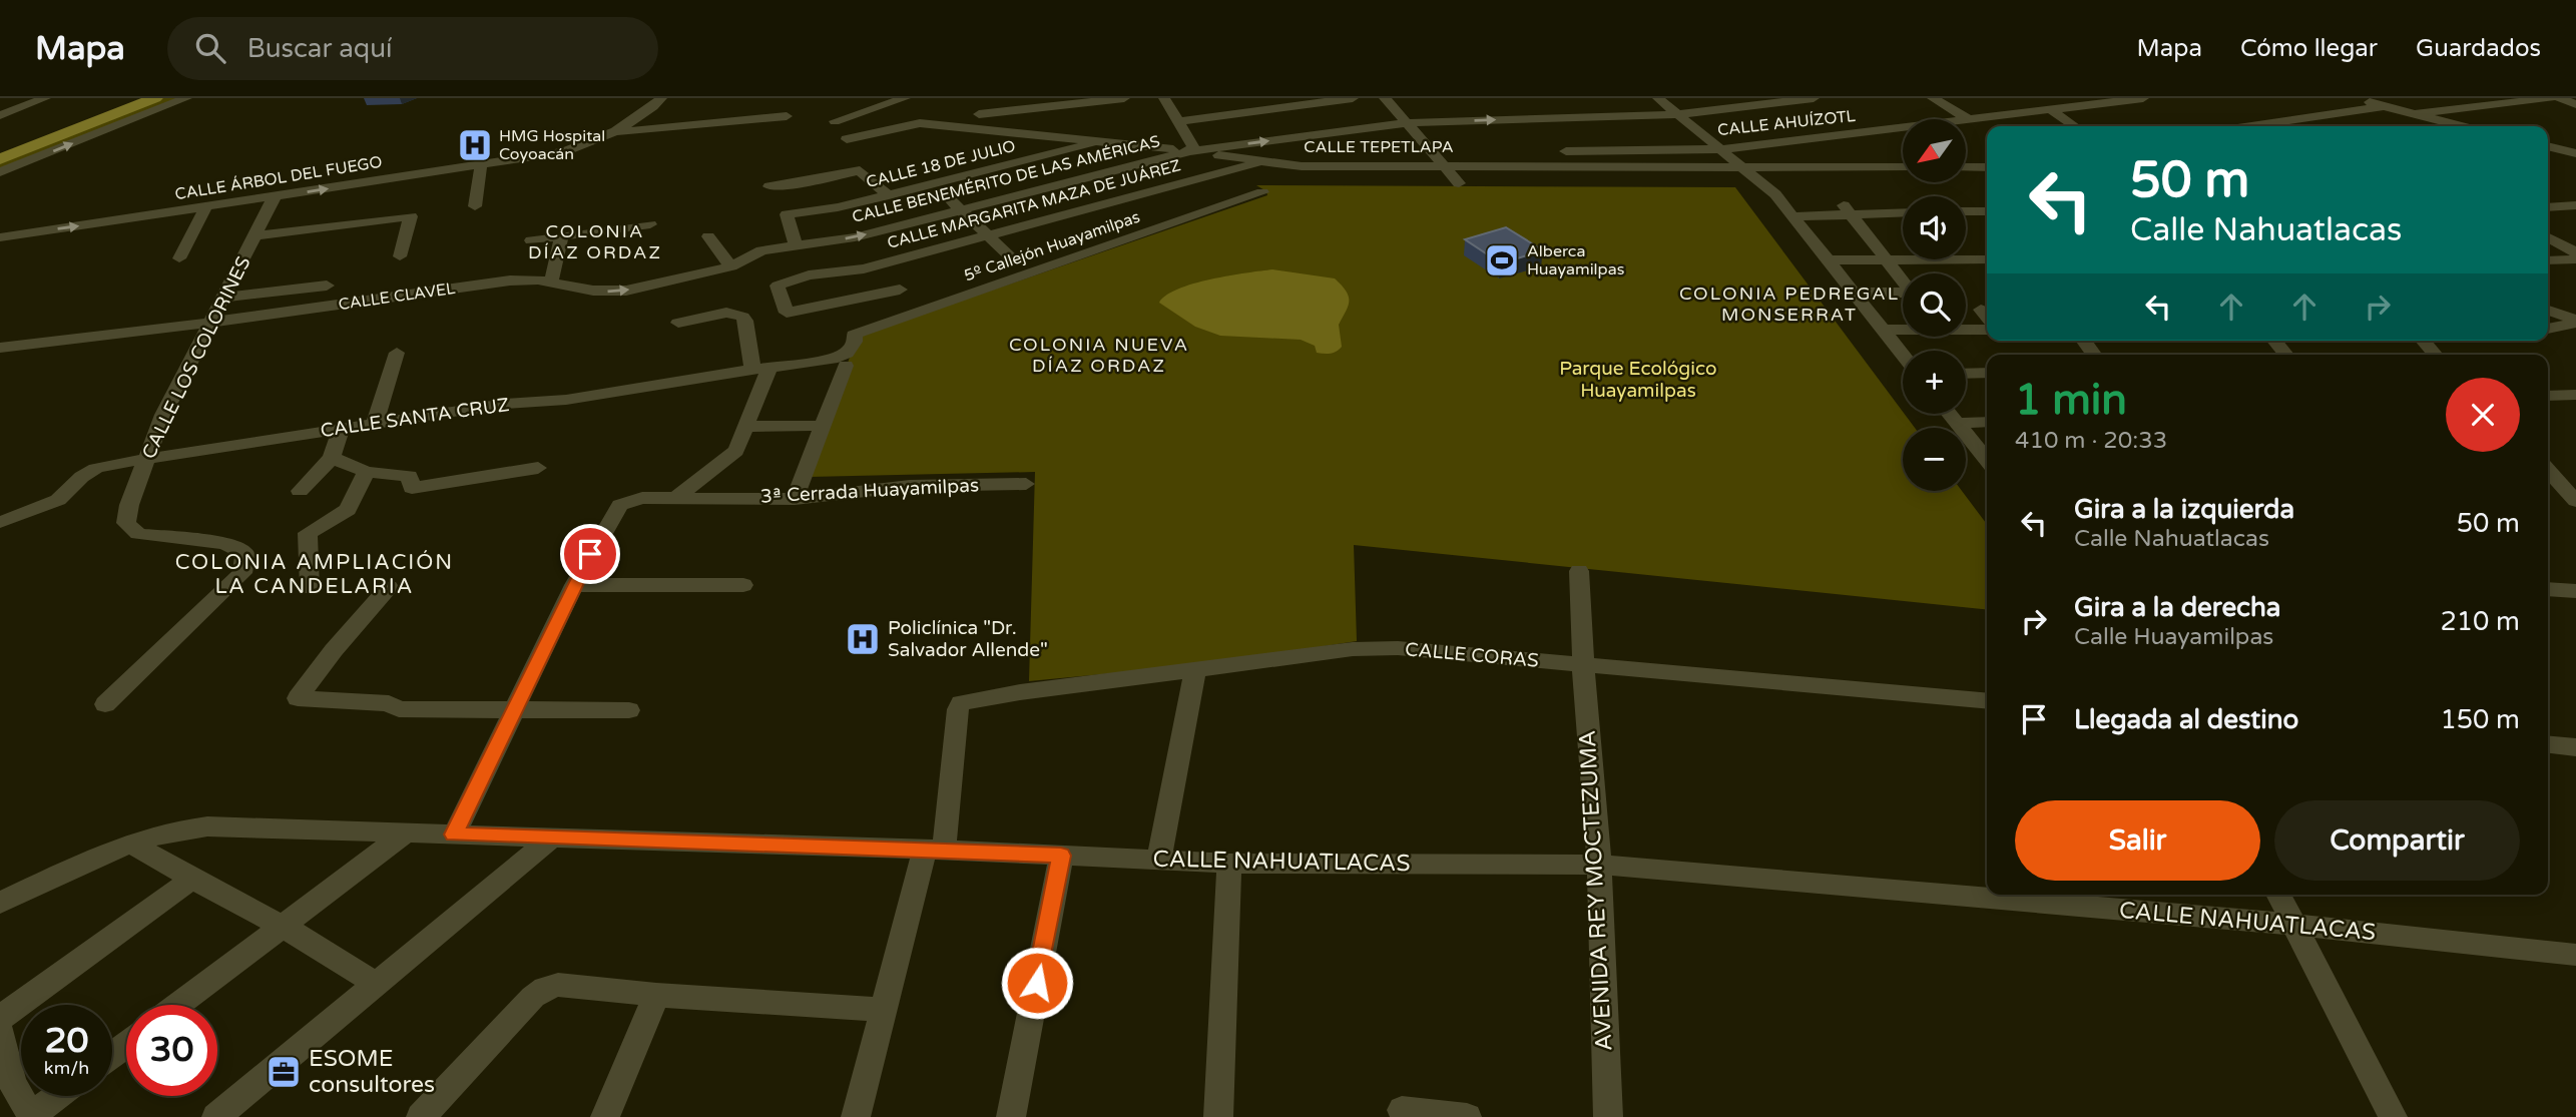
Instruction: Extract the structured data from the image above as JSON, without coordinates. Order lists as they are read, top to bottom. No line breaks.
{"streets":{"street":["CALLE AHUÍZOTL","CALLE TEPETLAPA","CALLE 18 DE JULIO","CALLE ÁRBOL DEL FUEGO","CALLE BENEMÉRITO DE LAS AMÉRICAS","CALLE MARGARITA MAZA DE JUÁREZ","5º Callejón Huayamilpas","CALLE CLAVEL","CALLE LOS COLORINES","CALLE SANTA CRUZ","3ª Cerrada Huayamilpas","CALLE CORAS","CALLE NAHUATLACAS","AVENIDA REY MOCTEZUMA"]},"crossings":[["CALLE TEPETLAPA","CALLE 18 DE JULIO"],["CALLE TEPETLAPA","CALLE BENEMÉRITO DE LAS AMÉRICAS"],["CALLE TEPETLAPA","CALLE MARGARITA MAZA DE JUÁREZ"],["CALLE 18 DE JULIO","CALLE BENEMÉRITO DE LAS AMÉRICAS"],["CALLE 18 DE JULIO","CALLE CLAVEL"],["CALLE ÁRBOL DEL FUEGO","CALLE LOS COLORINES"],["CALLE BENEMÉRITO DE LAS AMÉRICAS","CALLE CLAVEL"],["CALLE MARGARITA MAZA DE JUÁREZ","5º Callejón Huayamilpas"],["CALLE CLAVEL","CALLE LOS COLORINES"],["CALLE LOS COLORINES","CALLE SANTA CRUZ"],["CALLE CORAS","CALLE NAHUATLACAS"],["CALLE CORAS","AVENIDA REY MOCTEZUMA"],["CALLE NAHUATLACAS","AVENIDA REY MOCTEZUMA"]],"districts":["COLONIA DÍAZ ORDAZ","COLONIA PEDREGAL MONSERRAT","COLONIA NUEVA DÍAZ ORDAZ","COLONIA AMPLIACIÓN LA CANDELARIA"],"parks":["Parque Ecológico Huayamilpas"],"places":{"hospital":["HMG Hospital Coyoacán","Policlínica \"Dr. Salvador Allende\""],"sports":["Alberca Huayamilpas"],"office":["ESOME consultores"]},"north":"bottom left","page":{"header":"Mapa","search":"Buscar aquí","nav":["Mapa","Cómo llegar","Guardados"],"map_buttons":["+","−"],"turn":["50 m","Calle Nahuatlacas"],"heading":["1 min","410 m · 20:33"],"list":[{"name":"Gira a la izquierda","note":"Calle Nahuatlacas","value":"50 m"},{"name":"Gira a la derecha","note":"Calle Huayamilpas","value":"210 m"},{"name":"Llegada al destino","value":"150 m"}],"buttons":["Salir","Compartir"],"speed":"20 km/h","limit":"30"}}
